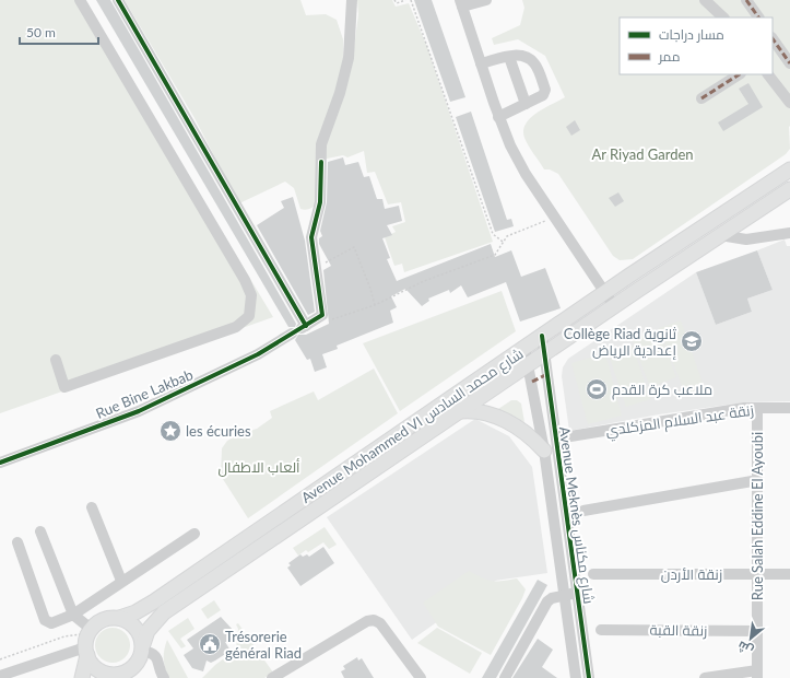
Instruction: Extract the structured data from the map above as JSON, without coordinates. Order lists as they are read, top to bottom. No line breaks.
{"streets":{"main road":["Avenue Mohammed VI شارع محمد السادس"],"street":["Rue Bine Lakbab","زنقة عبد السلام المزكلدي","Avenue Meknès شارع مكناس","Rue Salah Eddine El Ayoubi","زنقة الأردن","زنقة القبة"]},"crossings":[["زنقة عبد السلام المزكلدي","Rue Salah Eddine El Ayoubi"],["Avenue Mohammed VI شارع محمد السادس","Avenue Meknès شارع مكناس"],["Rue Salah Eddine El Ayoubi","زنقة الأردن"],["Rue Salah Eddine El Ayoubi","زنقة القبة"]],"parks":["Ar Riyad Garden","ألعاب الاطفال"],"places":{"school or university":["Collège Riad ثانوية إعدادية الرياض"],"sports":["ملاعب كرة القدم"],"place":["les écuries"],"public building":["Trésorerie général Riad"]},"legend":["مسار دراجات","ممر"],"scale_bar":"50 m","north":"bottom left"}
